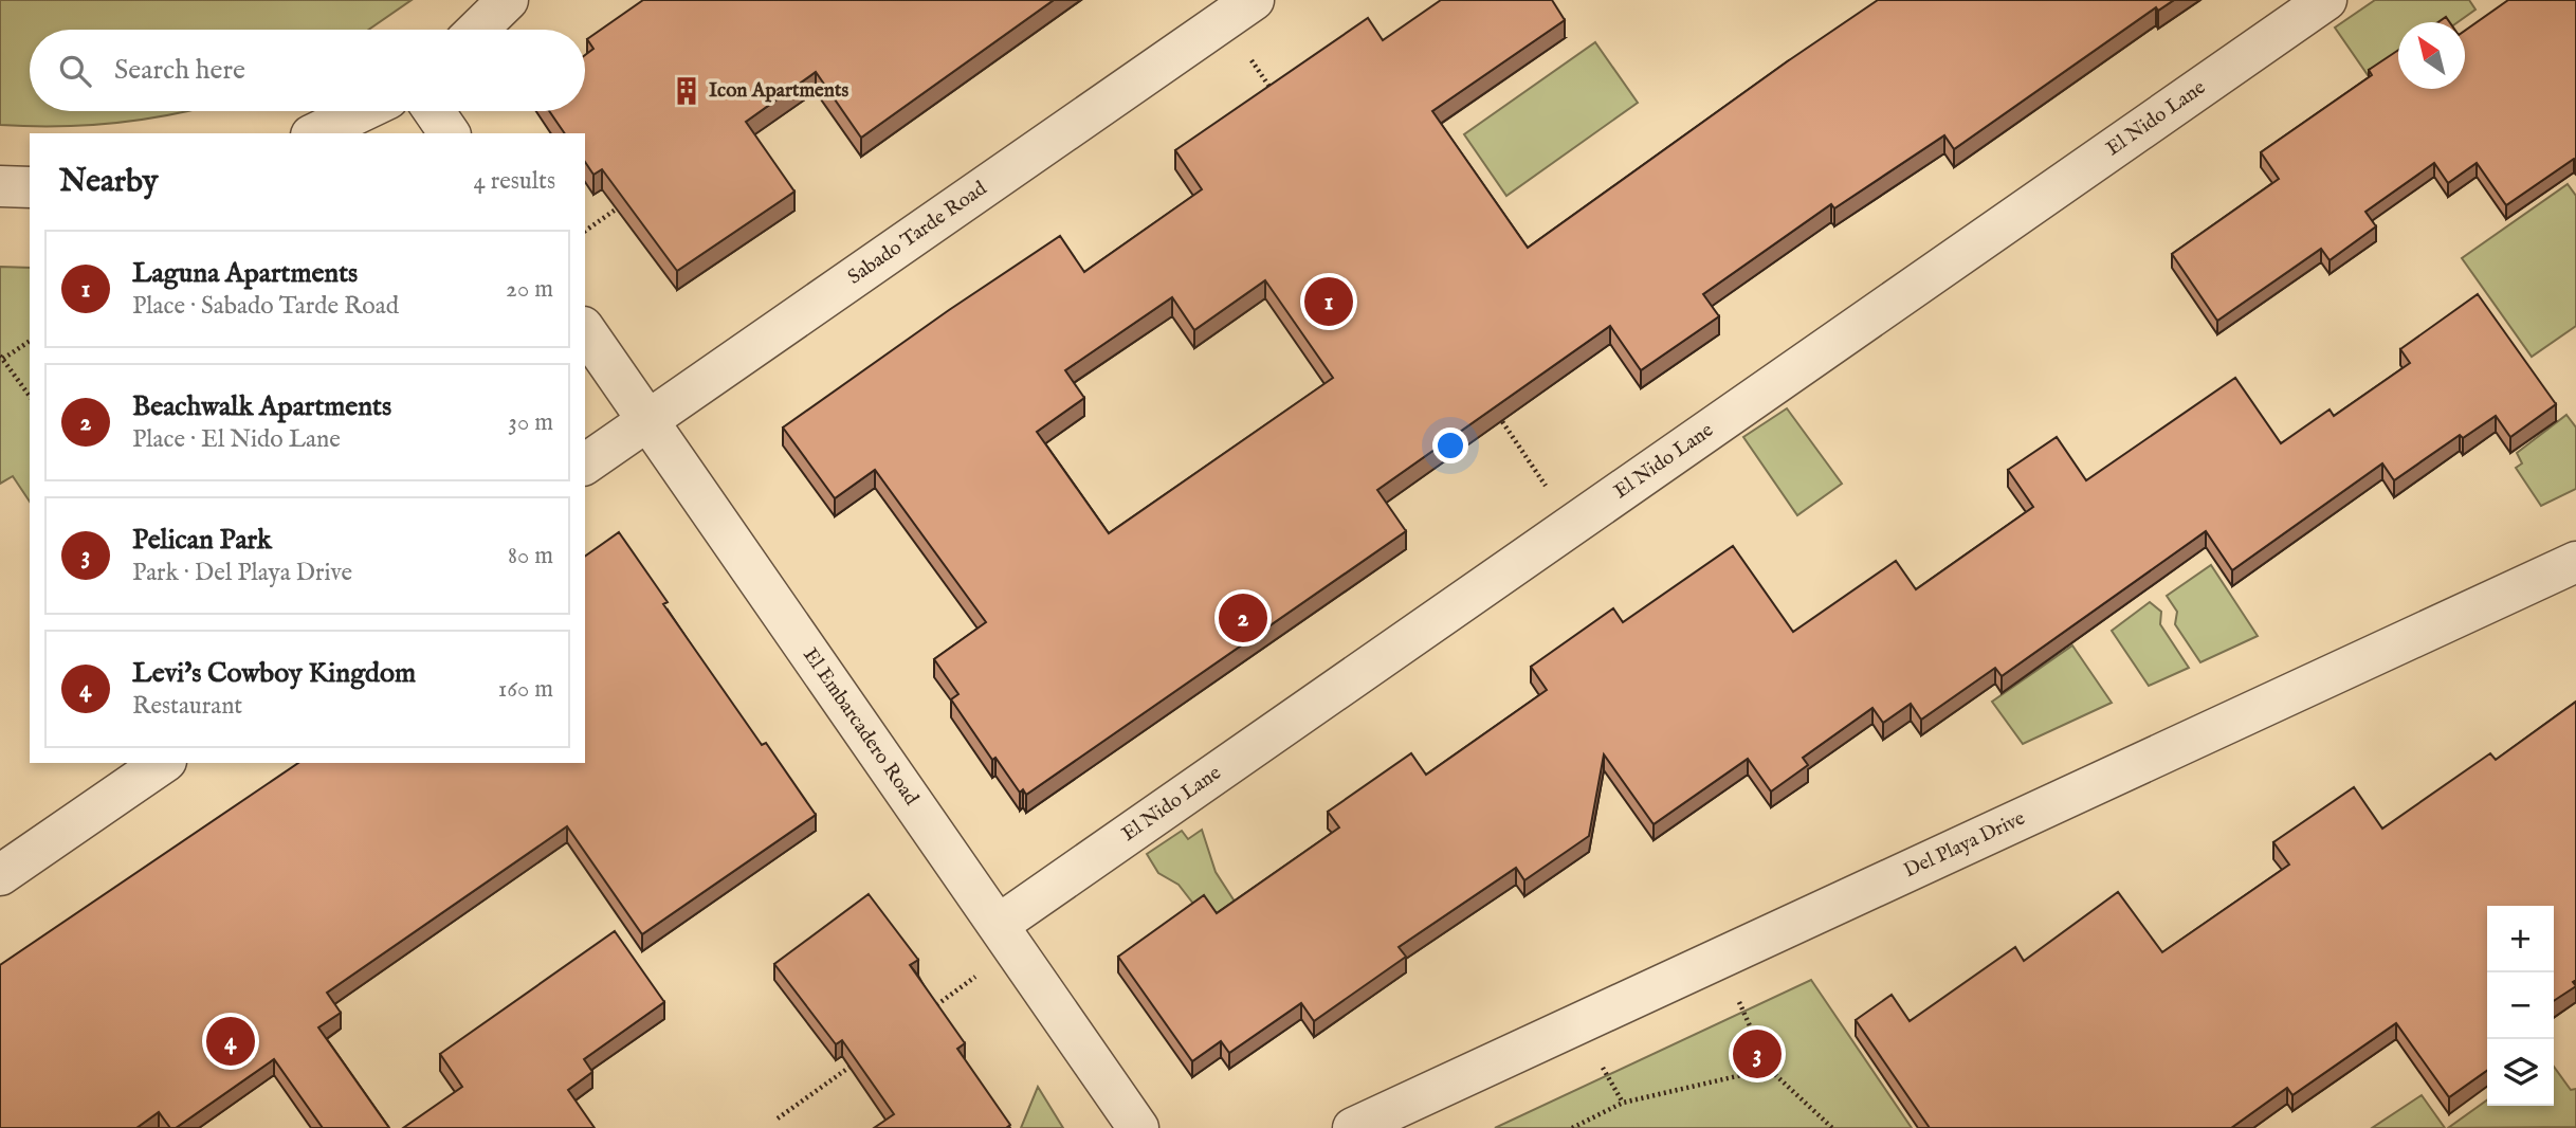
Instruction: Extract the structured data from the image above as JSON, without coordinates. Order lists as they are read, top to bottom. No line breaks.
{"streets":{"street":["El Nido Lane","Sabado Tarde Road","El Embarcadero Road","Del Playa Drive"]},"crossings":[["El Nido Lane","El Embarcadero Road"],["Sabado Tarde Road","El Embarcadero Road"]],"places":{"building":["Icon Apartments"]},"north":"top left","page":{"search":"Search here","heading":["Nearby","4 results"],"list":[{"mark":"1","name":"Laguna Apartments","note":"Place · Sabado Tarde Road","value":"20 m"},{"mark":"2","name":"Beachwalk Apartments","note":"Place · El Nido Lane","value":"30 m"},{"mark":"3","name":"Pelican Park","note":"Park · Del Playa Drive","value":"80 m"},{"mark":"4","name":"Levi's Cowboy Kingdom","note":"Restaurant","value":"160 m"}],"pins":["1","2","4","3"],"map_buttons":["+","−"]}}
